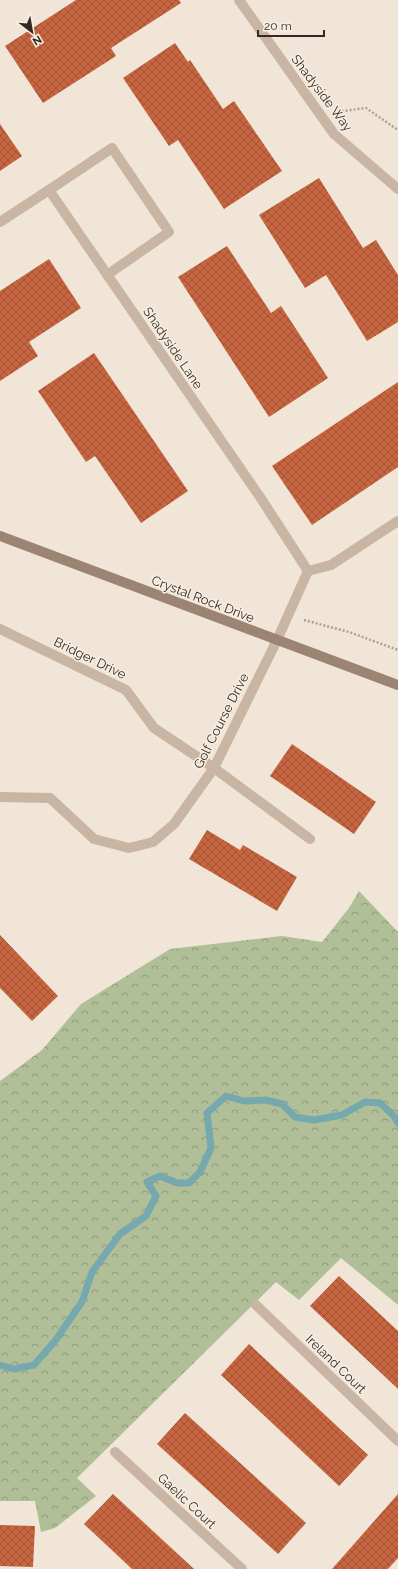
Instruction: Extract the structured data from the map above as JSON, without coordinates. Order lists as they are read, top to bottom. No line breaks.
{"streets":{"street":["Shadyside Way","Shadyside Lane","Crystal Rock Drive","Bridger Drive","Golf Course Drive","Ireland Court","Gaelic Court"]},"crossings":[["Crystal Rock Drive","Golf Course Drive"],["Bridger Drive","Golf Course Drive"]],"scale_bar":"20 m","north":"bottom right"}
